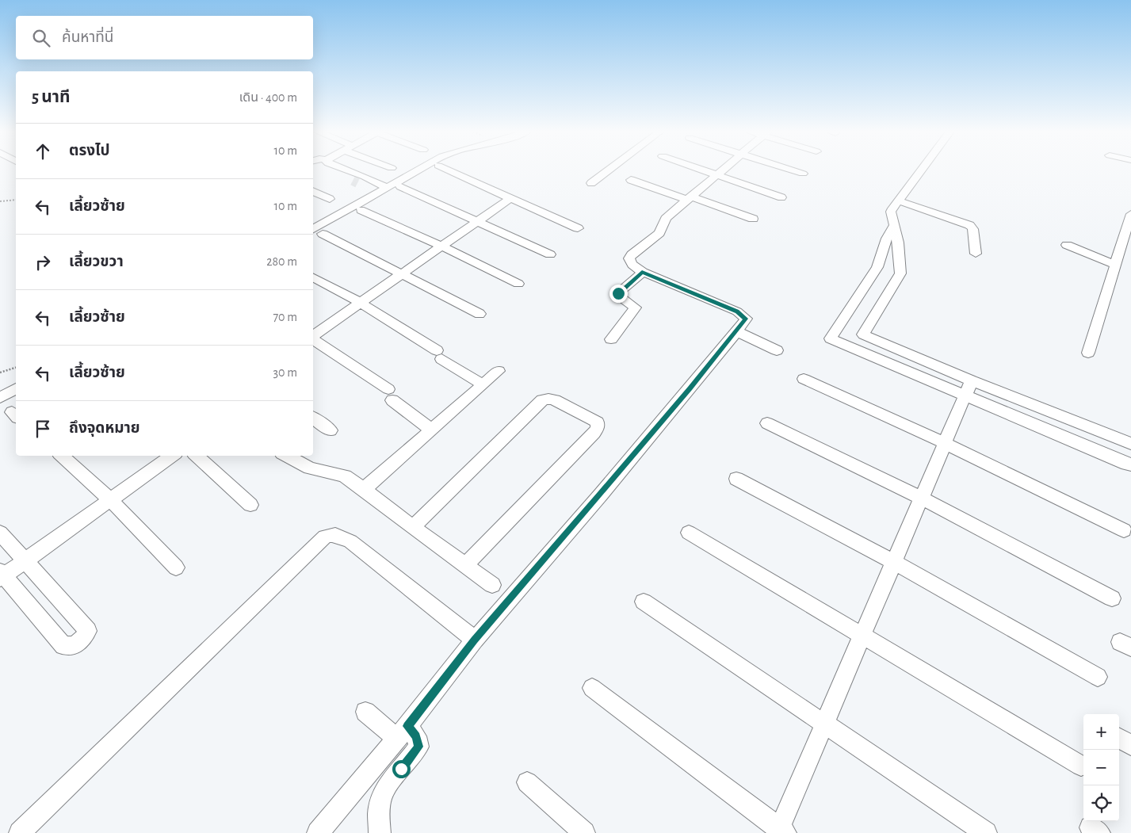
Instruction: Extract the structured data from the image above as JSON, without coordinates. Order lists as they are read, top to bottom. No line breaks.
{"page":{"search":"ค้นหาที่นี่","heading":["5 นาที","เดิน · 400 m"],"list":[["ตรงไป","10 m"],["เลี้ยวซ้าย","10 m"],["เลี้ยวขวา","280 m"],["เลี้ยวซ้าย","70 m"],["เลี้ยวซ้าย","30 m"],"ถึงจุดหมาย"],"map_buttons":["+","−"]}}
